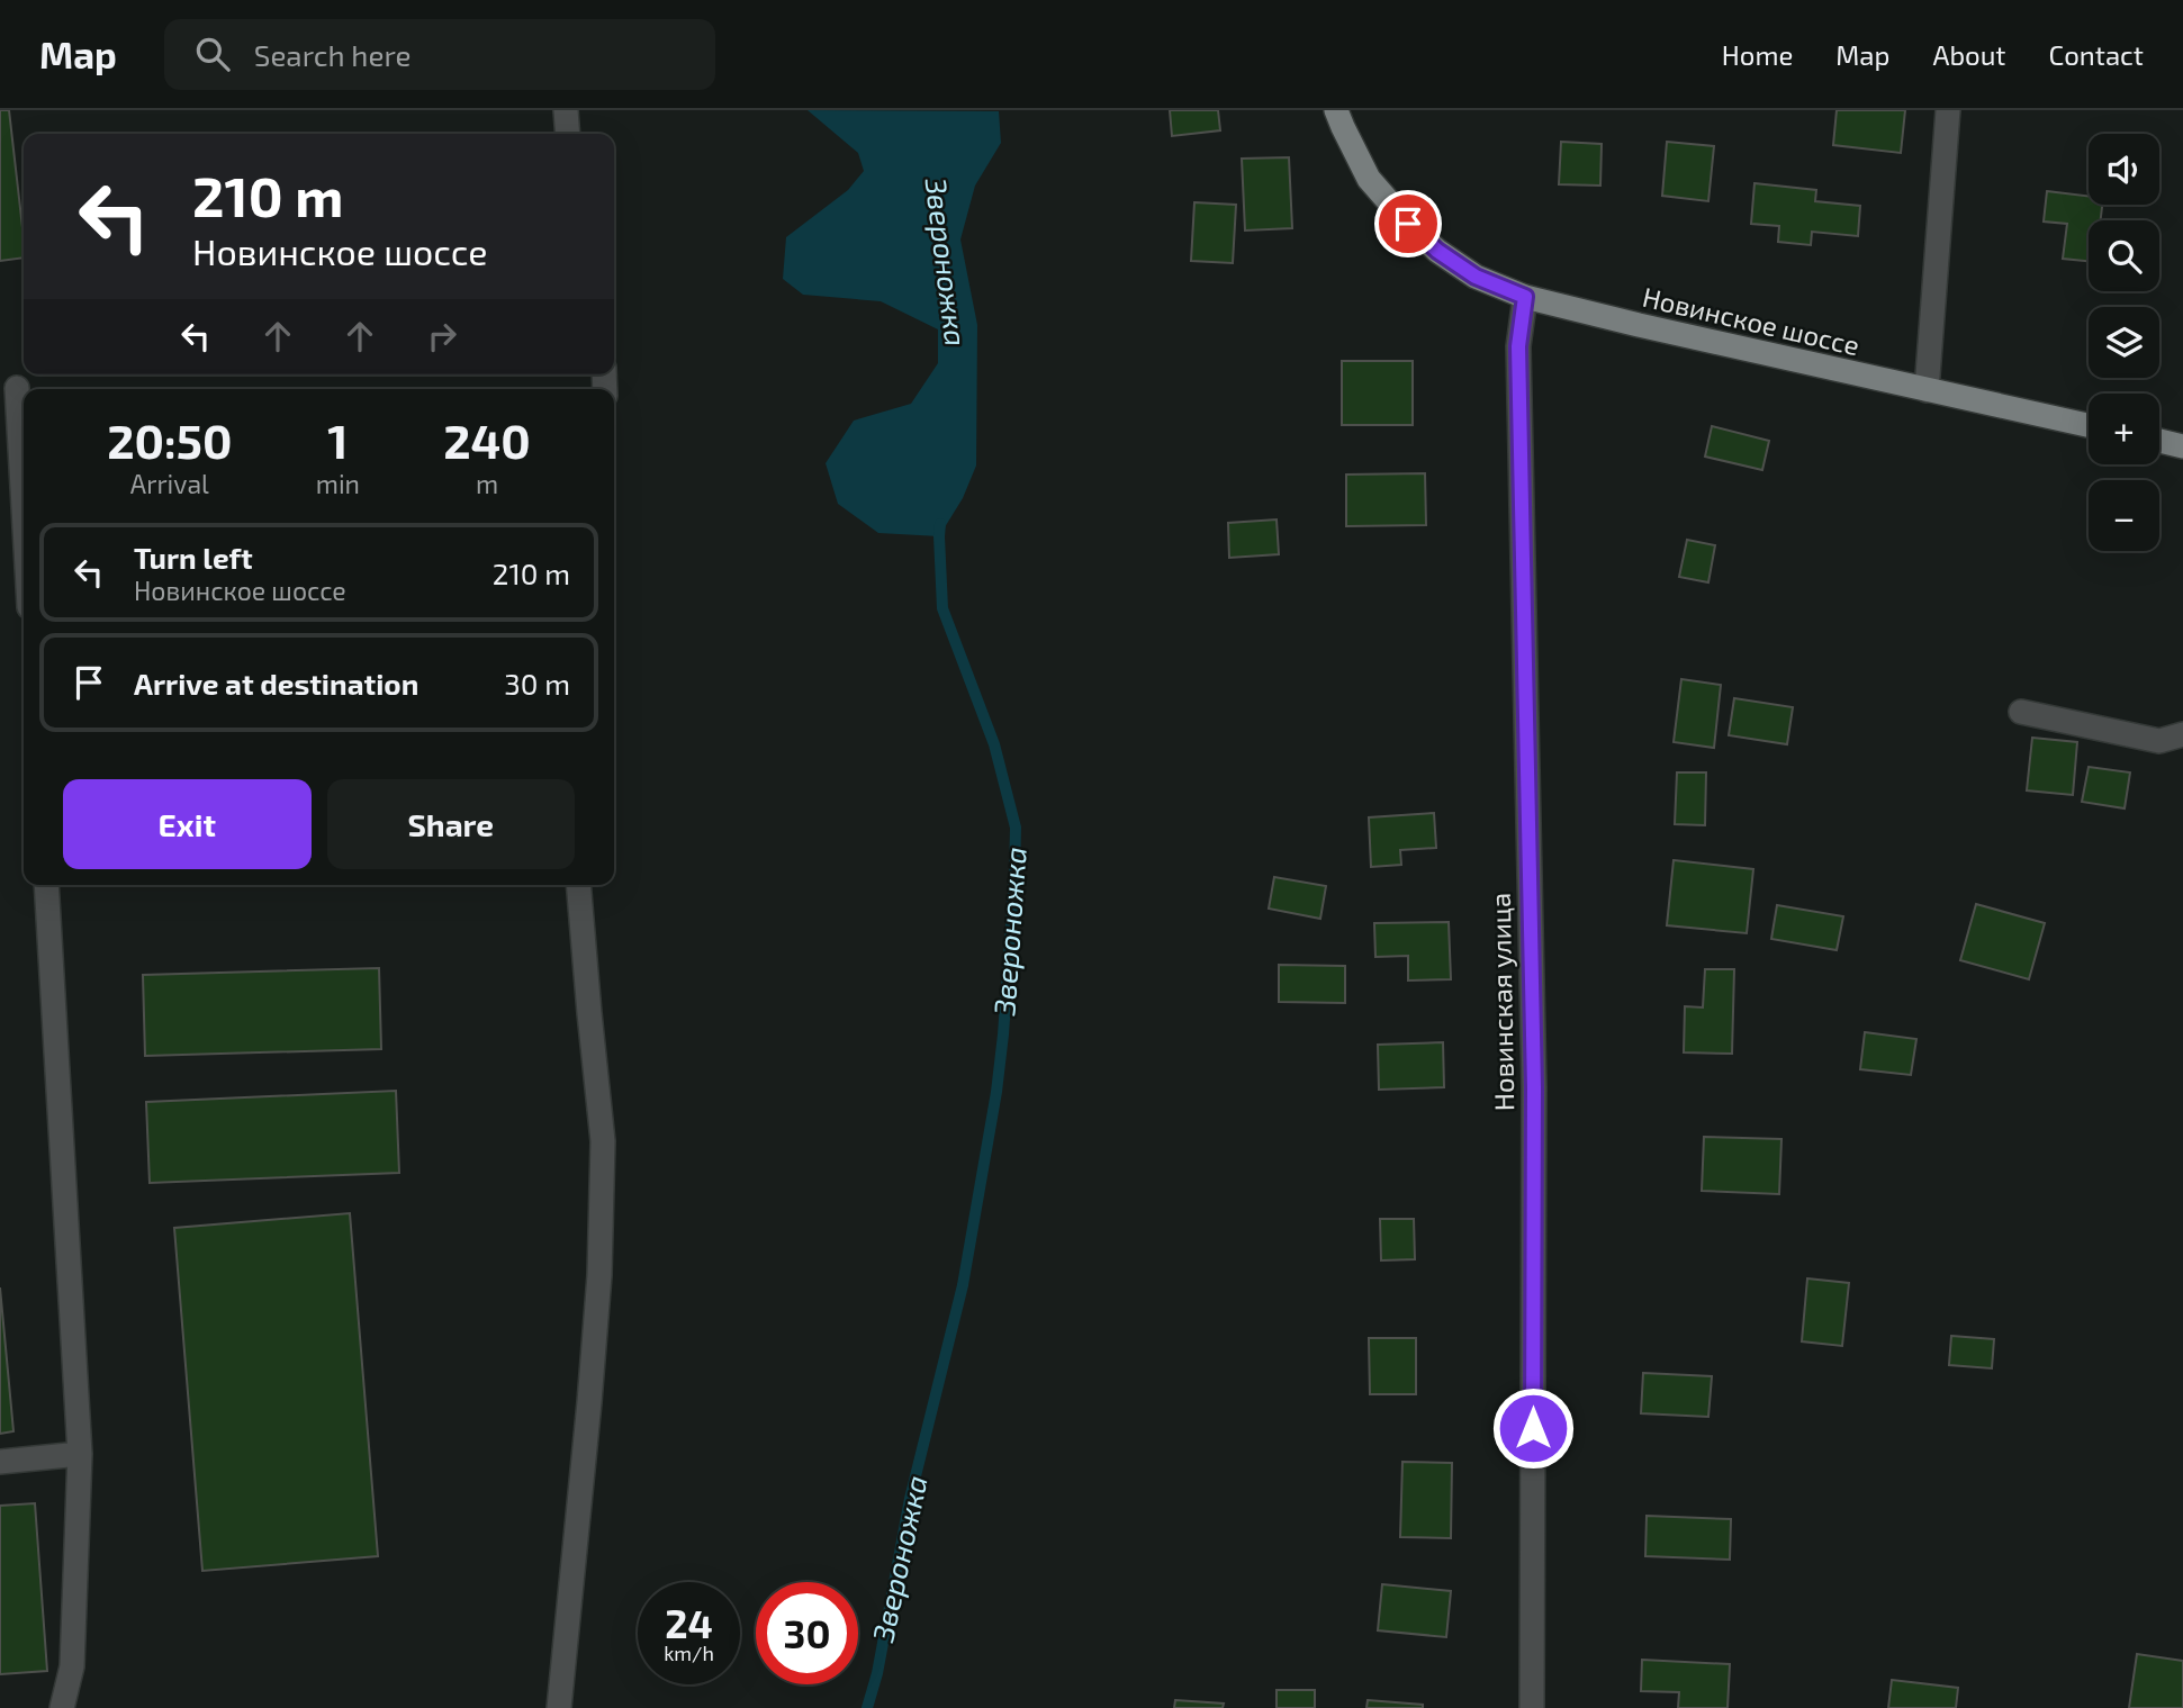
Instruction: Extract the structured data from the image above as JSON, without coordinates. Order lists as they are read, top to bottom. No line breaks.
{"streets":{"main road":["Новинское шоссе"],"street":["Новинская улица"]},"crossings":[["Новинское шоссе","Новинская улица"]],"water":["Звероножка"],"page":{"header":"Map","search":"Search here","nav":["Home","Map","About","Contact"],"map_buttons":["+","−"],"turn":["210 m","Новинское шоссе"],"eta":["20:50","Arrival","1","min","240","m"],"list":[{"name":"Turn left","note":"Новинское шоссе","value":"210 m"},{"name":"Arrive at destination","value":"30 m"}],"buttons":["Exit","Share"],"speed":"24 km/h","limit":"30"}}
